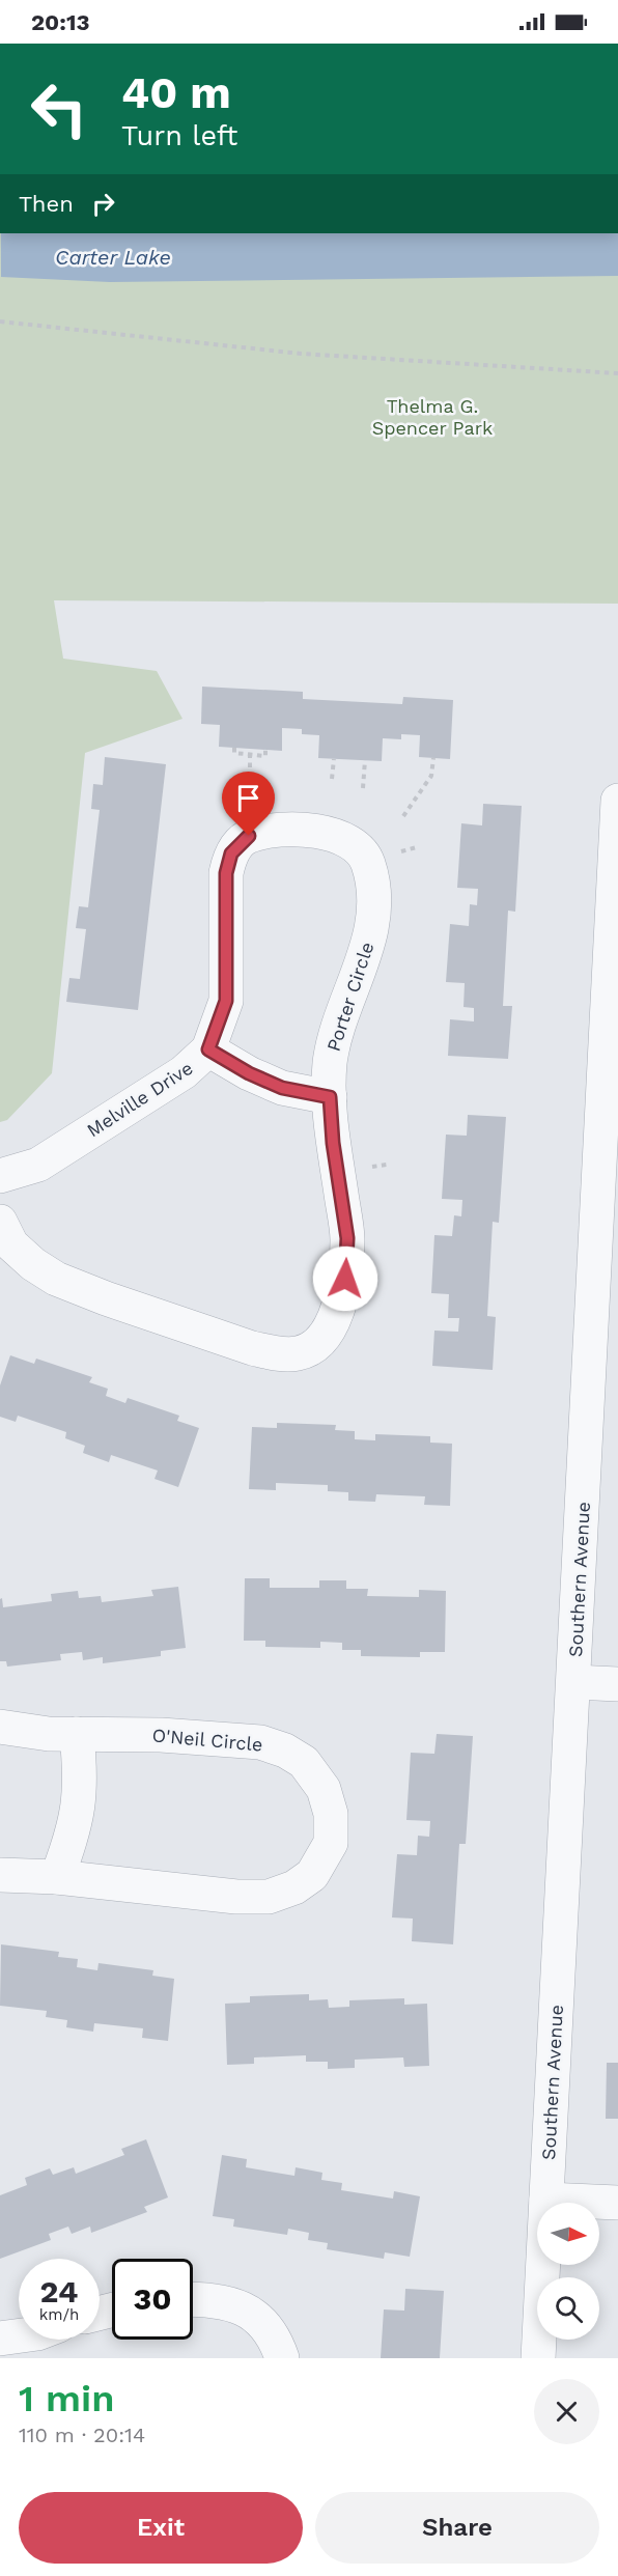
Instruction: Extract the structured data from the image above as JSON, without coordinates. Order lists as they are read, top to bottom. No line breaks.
{"streets":{"street":["Porter Circle","Melville Drive","Southern Avenue","O'Neil Circle"]},"crossings":[["Porter Circle","Melville Drive"]],"water":["Carter Lake"],"parks":["Thelma G. Spencer Park"],"north":"right","page":{"status":"20:13","turn":["40 m","Turn left"],"then":"Then","speed":"24 km/h","limit":"30","heading":["1 min","110 m · 20:14"],"buttons":["Exit","Share"]}}
